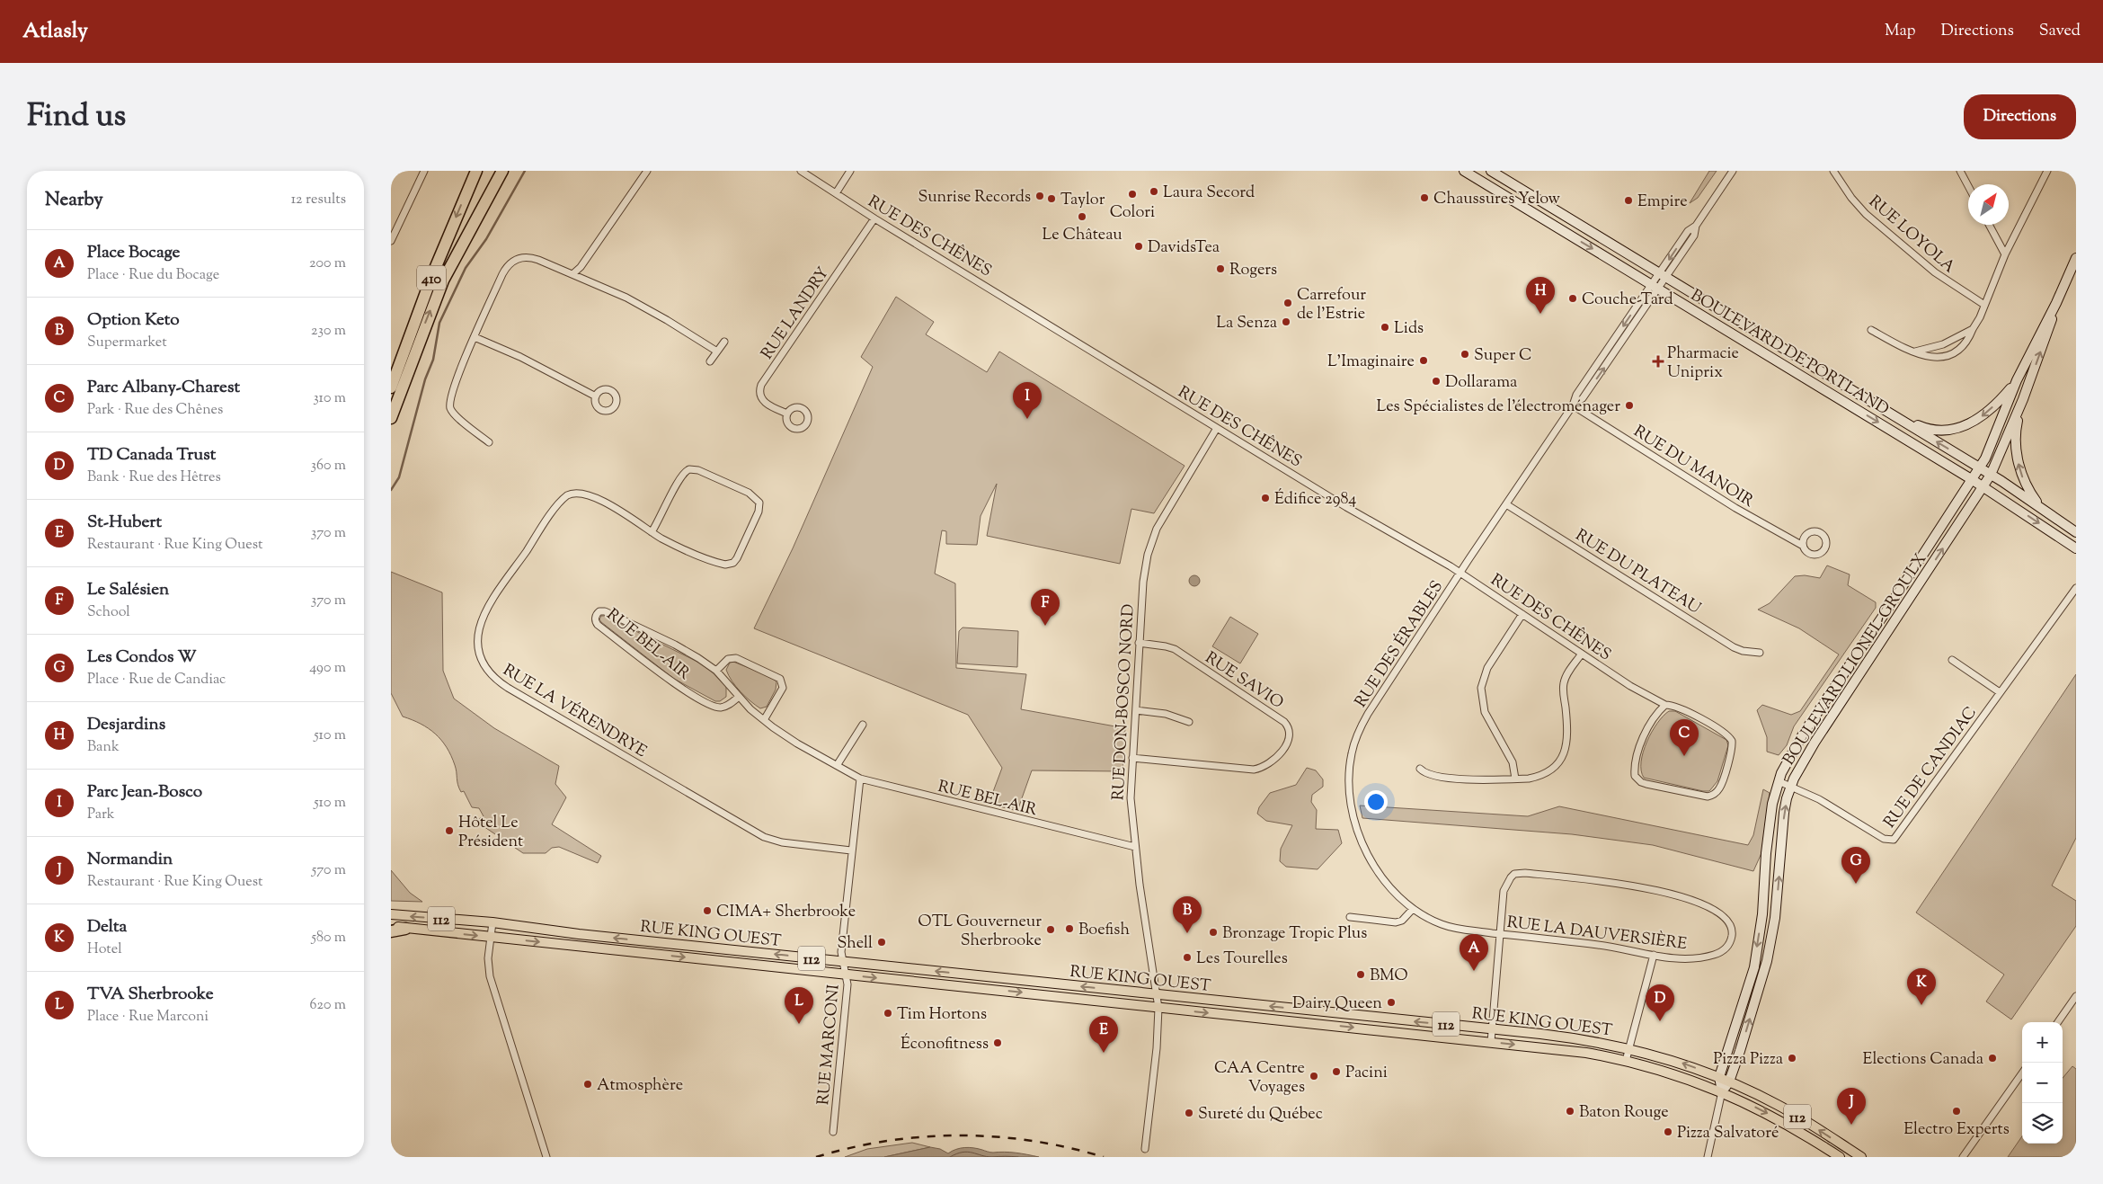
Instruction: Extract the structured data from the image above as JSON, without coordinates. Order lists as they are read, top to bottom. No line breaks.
{"streets":{"highway":["410"],"main road":["BOULEVARD DE PORTLAND","BOULEVARD LIONEL-GROULX","112","RUE KING OUEST"],"street":["RUE LOYOLA","RUE DES CHÊNES","RUE LANDRY","RUE DU MANOIR","RUE DU PLATEAU","RUE BEL-AIR","RUE DES ÉRABLES","RUE SAVIO","RUE DON-BOSCO NORD","RUE LA VÉRENDRYE","RUE DE CANDIAC","RUE LA DAUVERSIÈRE","RUE MARCONI"]},"crossings":[["RUE DES CHÊNES","RUE LANDRY"],["RUE DES CHÊNES","RUE DES ÉRABLES"],["RUE DES CHÊNES","RUE DON-BOSCO NORD"],["BOULEVARD DE PORTLAND","RUE DES ÉRABLES"],["BOULEVARD DE PORTLAND","BOULEVARD LIONEL-GROULX"],["RUE DU MANOIR","RUE DES ÉRABLES"],["RUE DU PLATEAU","RUE DES ÉRABLES"],["RUE BEL-AIR","RUE DON-BOSCO NORD"],["RUE DES ÉRABLES","RUE LA DAUVERSIÈRE"],["BOULEVARD LIONEL-GROULX","RUE DE CANDIAC"],["BOULEVARD LIONEL-GROULX","RUE KING OUEST"],["RUE SAVIO","RUE DON-BOSCO NORD"],["RUE DON-BOSCO NORD","RUE KING OUEST"],["RUE KING OUEST","RUE MARCONI"]],"places":{"other":["Laura Secord","Colori","Sunrise Records","Chaussures Yelow","Taylor","Empire","Le Château","DavidsTea","Rogers","Couche-Tard","Carrefour de l'Estrie","La Senza","Lids","Super C","L'Imaginaire","Dollarama","Les Spécialistes de l’électroménager","Édifice 2984","Hôtel Le Président","CIMA+ Sherbrooke","Boefish","OTL Gouverneur Sherbrooke","Bronzage Tropic Plus","Shell","Les Tourelles","BMO","Dairy Queen","Tim Hortons","Éconofitness","Pizza Pizza","Elections Canada","Pacini","CAA Centre Voyages","Atmosphère","Baton Rouge","Electro Experts","Sureté du Québec","Pizza Salvatoré"],"health":["Pharmacie Uniprix"]},"north":"top right","page":{"header":"Atlasly","nav":["Map","Directions","Saved"],"title":"Find us","buttons":"Directions","heading":["Nearby","12 results"],"list":[{"mark":"A","name":"Place Bocage","note":"Place · Rue du Bocage","value":"200 m"},{"mark":"B","name":"Option Keto","note":"Supermarket","value":"230 m"},{"mark":"C","name":"Parc Albany-Charest","note":"Park · Rue des Chênes","value":"310 m"},{"mark":"D","name":"TD Canada Trust","note":"Bank · Rue des Hêtres","value":"360 m"},{"mark":"E","name":"St-Hubert","note":"Restaurant · Rue King Ouest","value":"370 m"},{"mark":"F","name":"Le Salésien","note":"School","value":"370 m"},{"mark":"G","name":"Les Condos W","note":"Place · Rue de Candiac","value":"490 m"},{"mark":"H","name":"Desjardins","note":"Bank","value":"510 m"},{"mark":"I","name":"Parc Jean-Bosco","note":"Park","value":"510 m"},{"mark":"J","name":"Normandin","note":"Restaurant · Rue King Ouest","value":"570 m"},{"mark":"K","name":"Delta","note":"Hotel","value":"580 m"},{"mark":"L","name":"TVA Sherbrooke","note":"Place · Rue Marconi","value":"620 m"}],"pins":["H","I","F","C","G","B","A","K","D","L","E","J"],"map_buttons":["+","−"]}}
